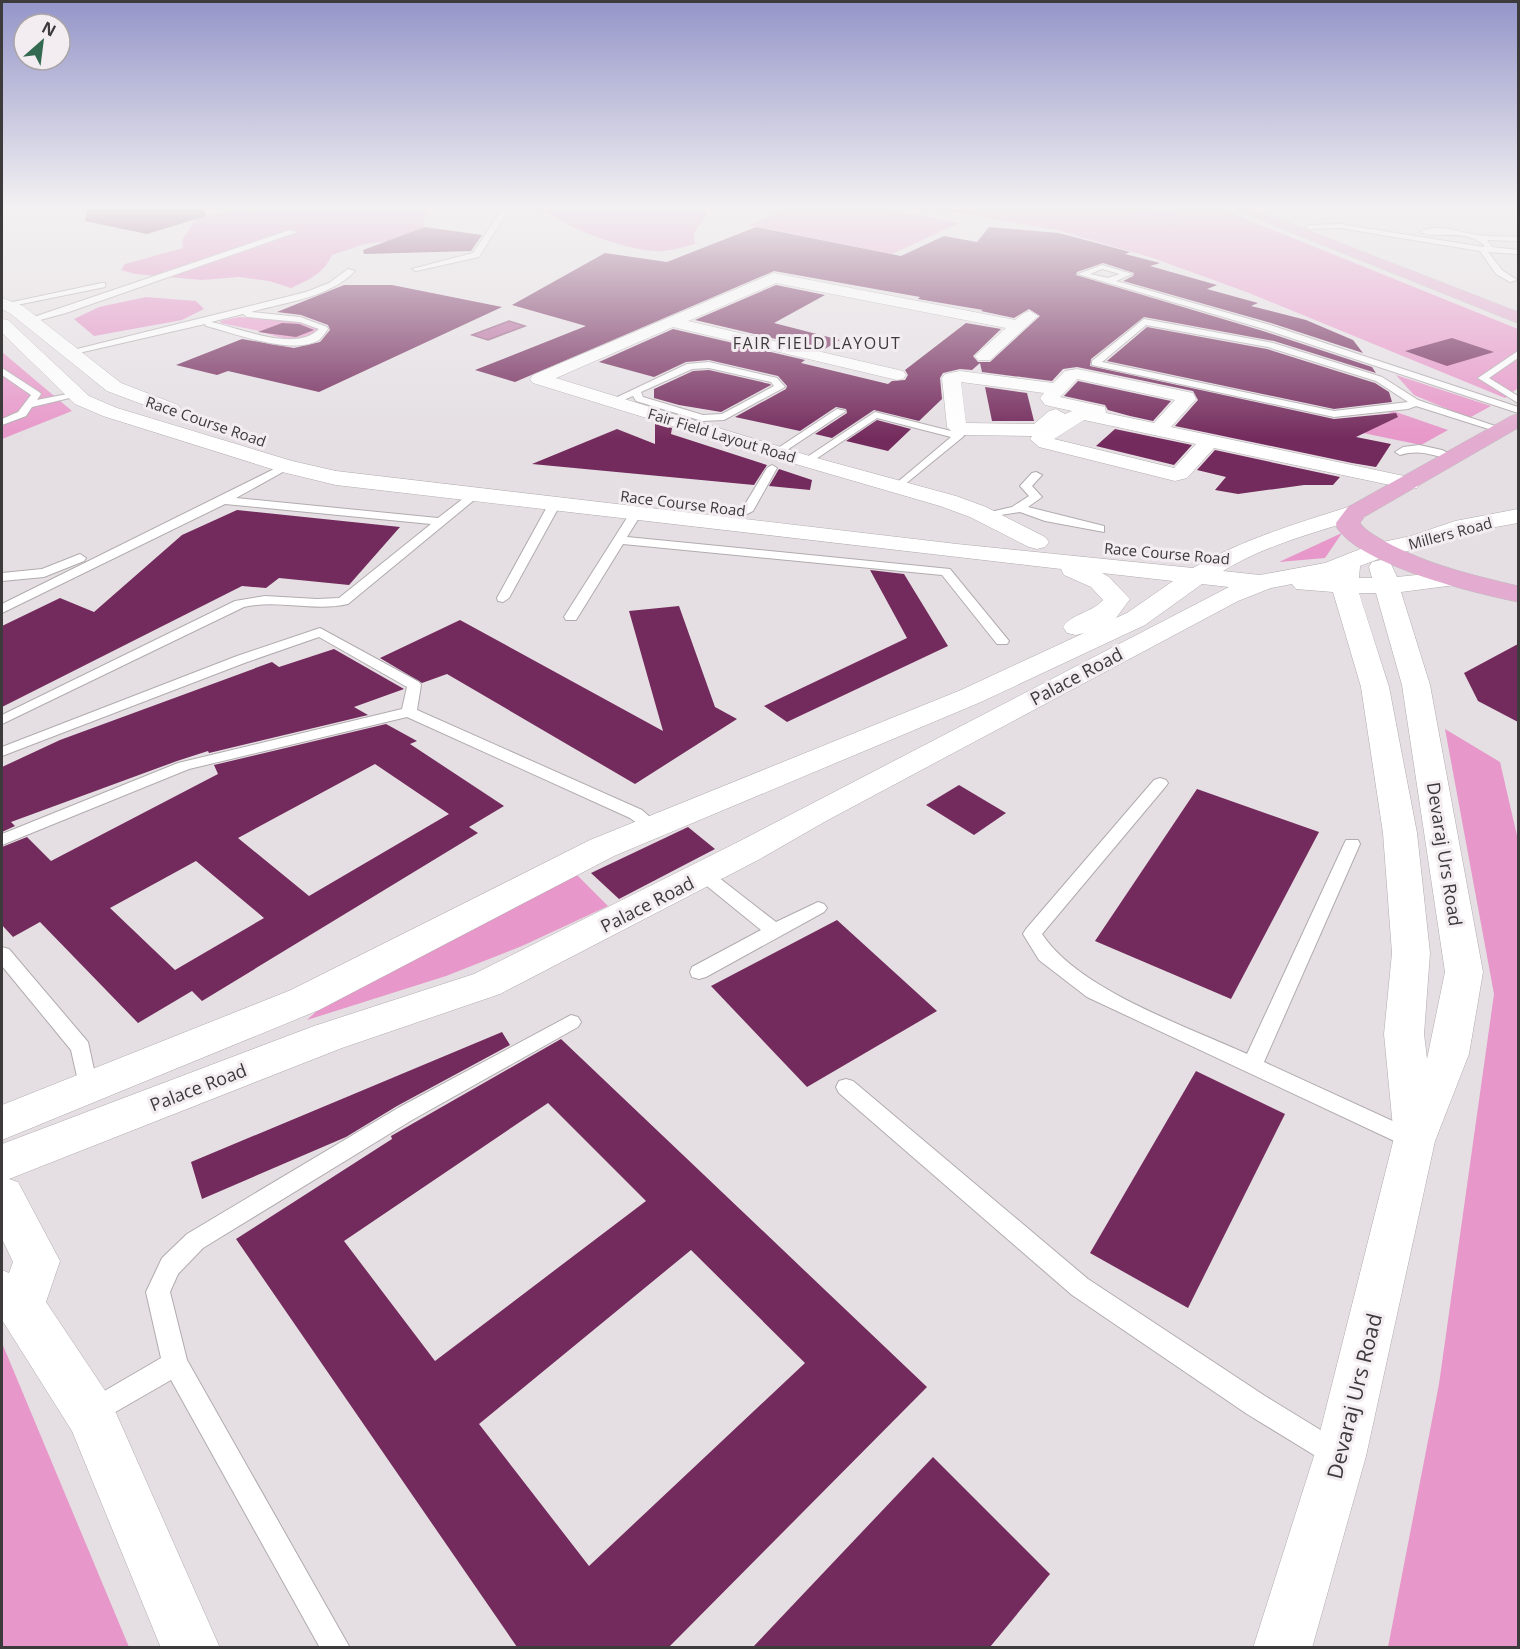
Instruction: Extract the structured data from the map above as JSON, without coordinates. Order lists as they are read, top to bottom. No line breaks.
{"streets":{"main road":["Race Course Road","Millers Road","Palace Road","Devaraj Urs Road"],"street":["Fair Field Layout Road"]},"crossings":[["Race Course Road","Fair Field Layout Road"],["Race Course Road","Millers Road"],["Race Course Road","Palace Road"],["Race Course Road","Devaraj Urs Road"],["Fair Field Layout Road","Palace Road"],["Millers Road","Devaraj Urs Road"]],"districts":["FAIR FIELD LAYOUT"],"north":"top right"}
